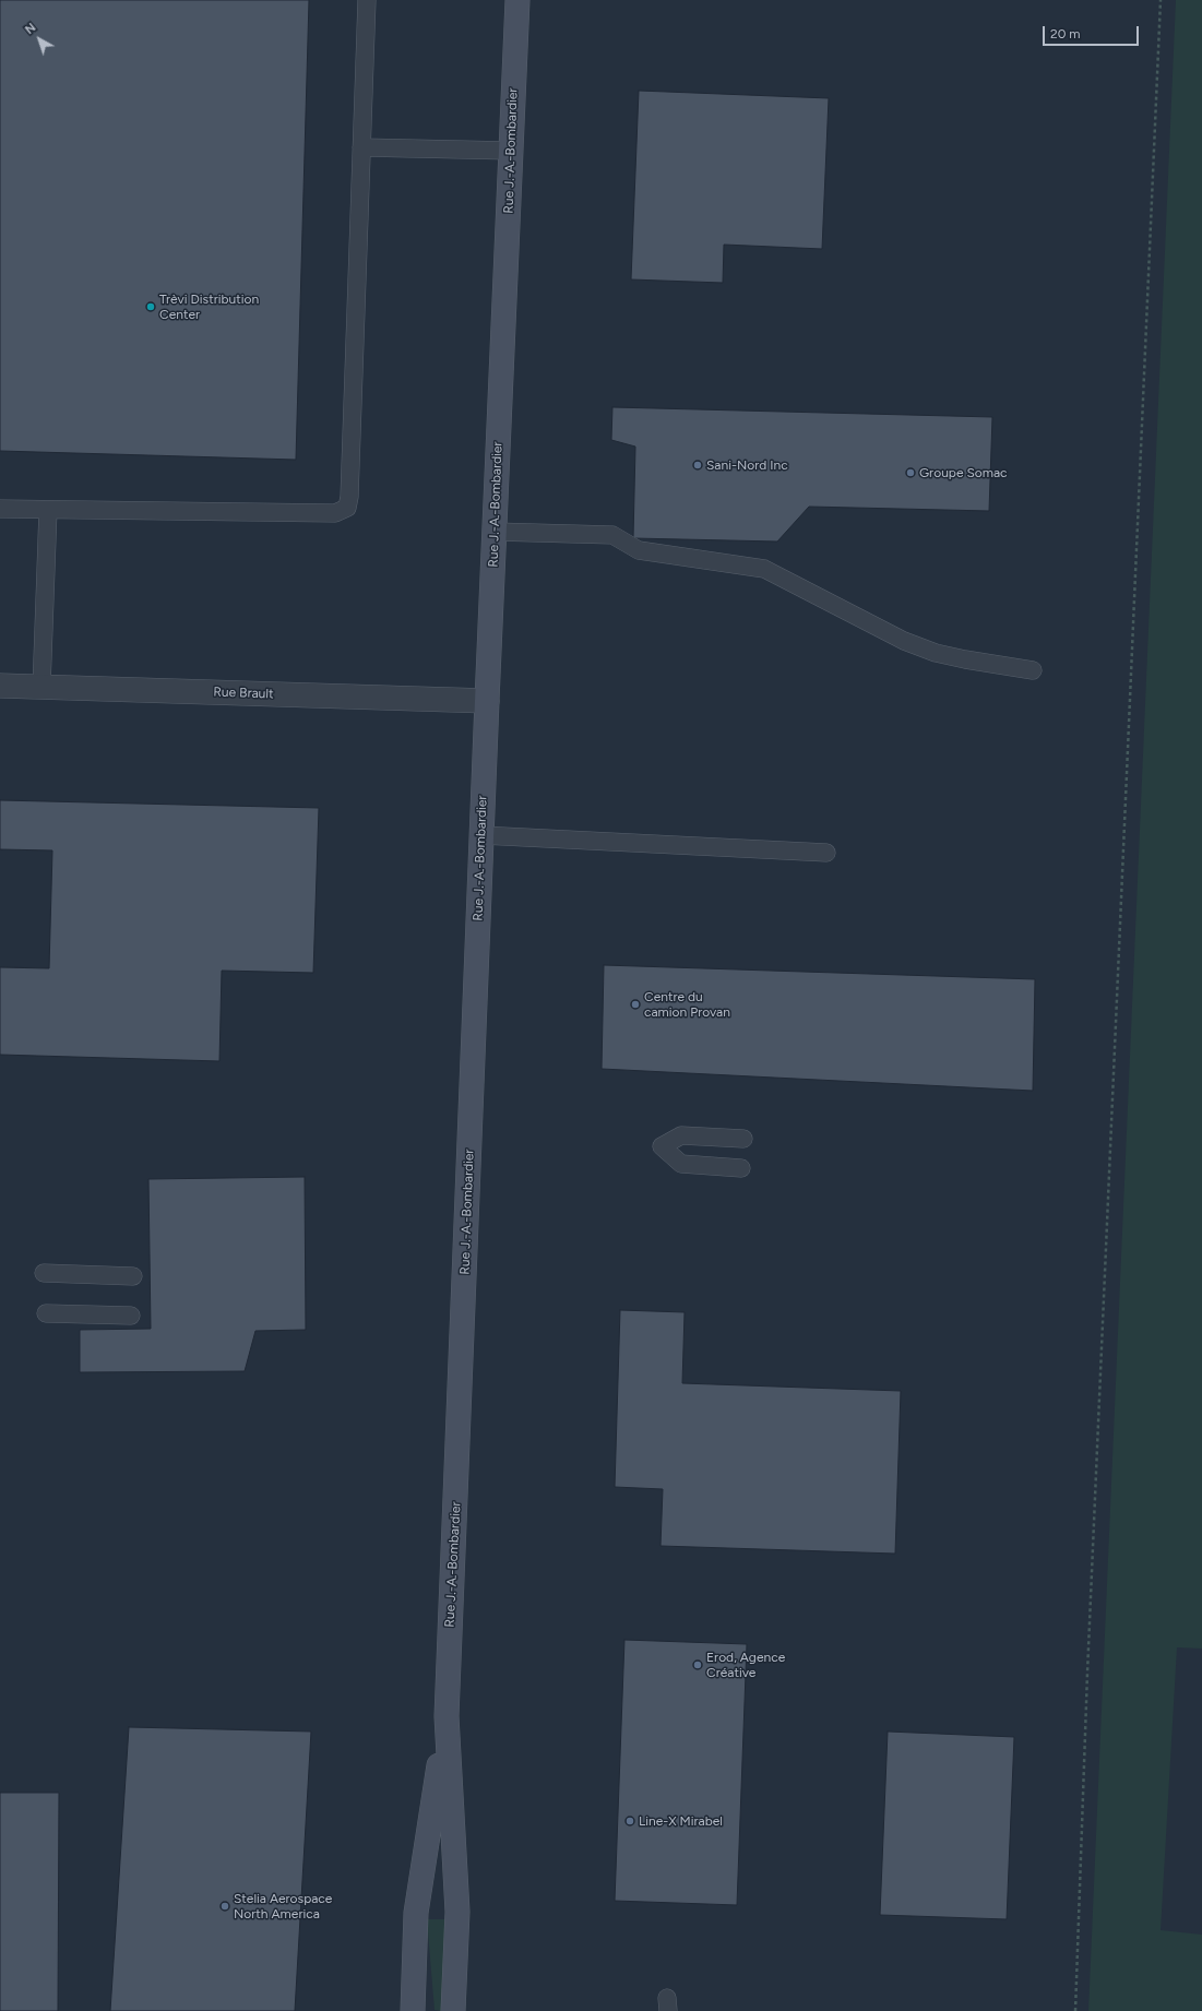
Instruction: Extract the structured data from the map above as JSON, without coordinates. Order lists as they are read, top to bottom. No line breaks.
{"streets":{"street":["Rue J.-A.-Bombardier","Rue Brault"]},"crossings":[["Rue J.-A.-Bombardier","Rue Brault"]],"places":["Trèvi Distribution Center","Sani-Nord Inc","Groupe Somac","Centre du camion Provan","Erod, Agence Créative","Line-X Mirabel","Stelia Aerospace North America"],"scale_bar":"20 m","north":"top left"}
